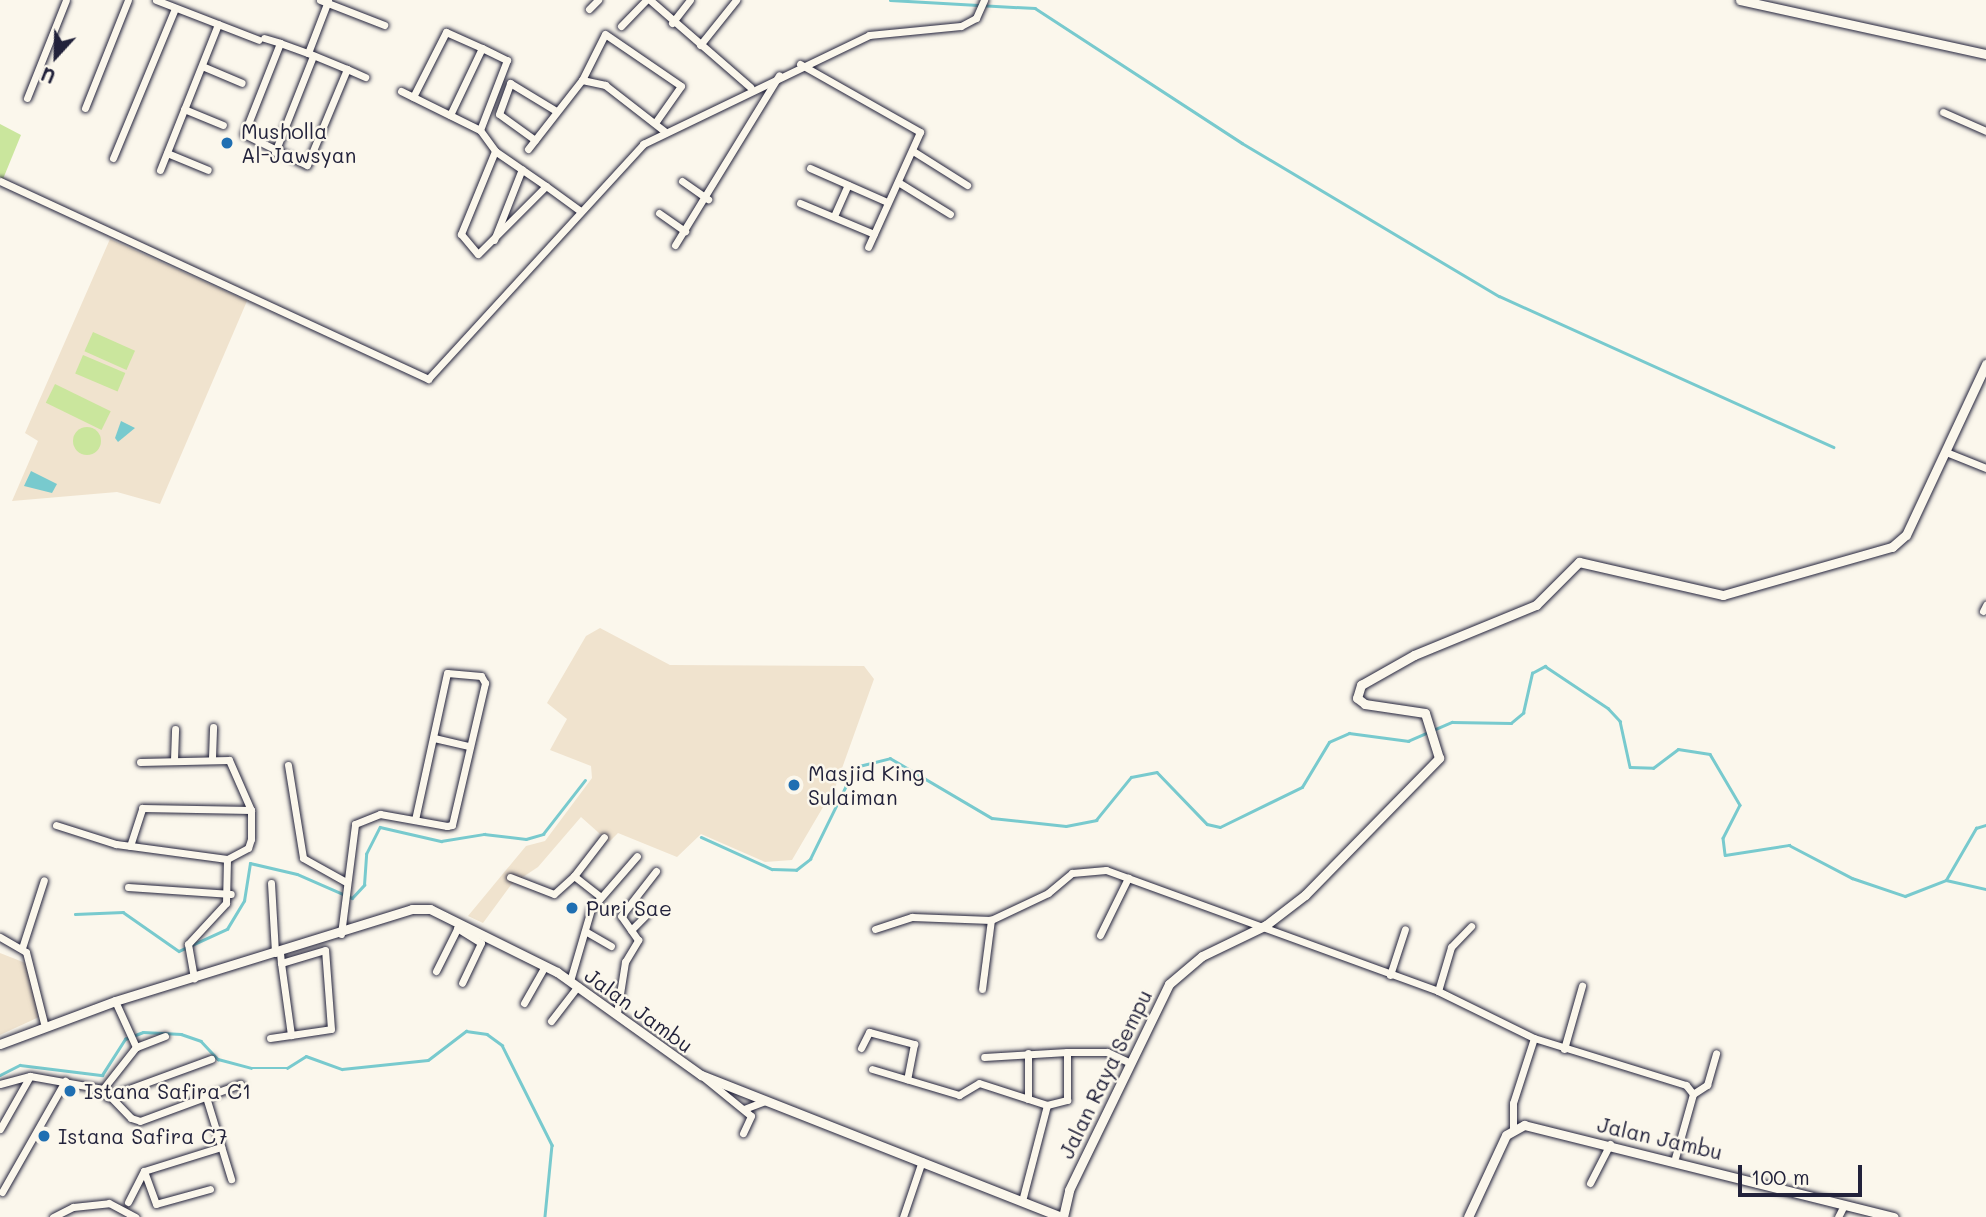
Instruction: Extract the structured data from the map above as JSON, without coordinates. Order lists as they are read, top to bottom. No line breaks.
{"streets":{"street":["Jalan Jambu","Jalan Raya Sempu"]},"crossings":[["Jalan Jambu","Jalan Raya Sempu"]],"places":["Musholla Al-Jawsyan","Masjid King Sulaiman","Puri Sae","Istana Safira C1","Istana Safira C7"],"scale_bar":"100 m","north":"bottom"}
